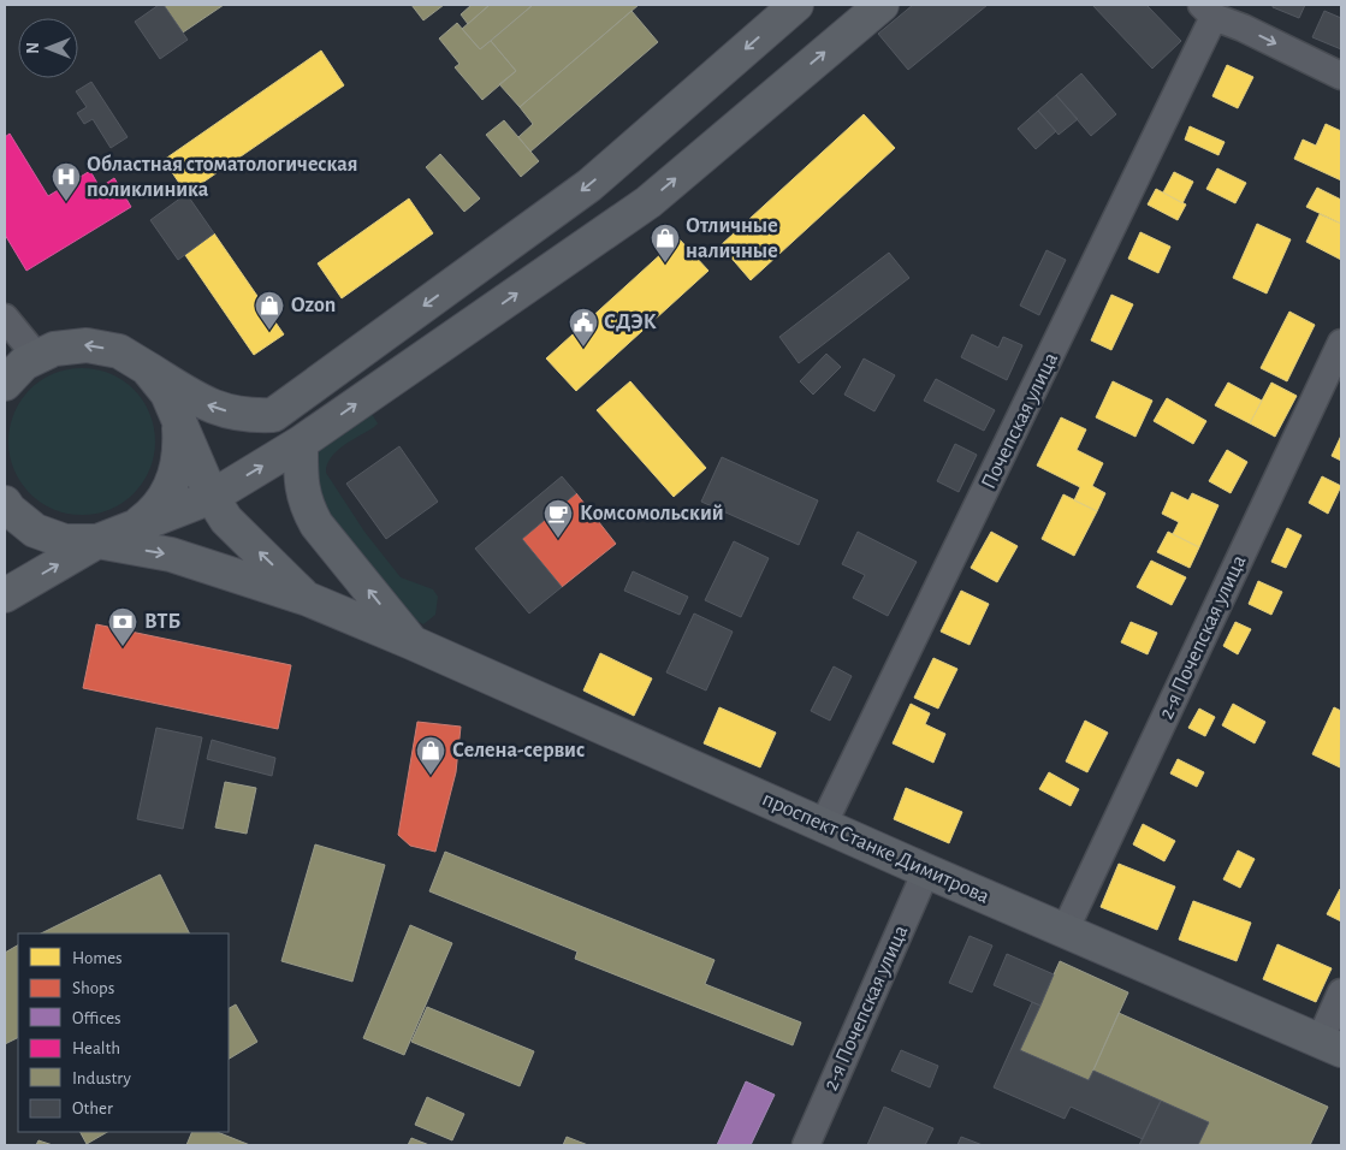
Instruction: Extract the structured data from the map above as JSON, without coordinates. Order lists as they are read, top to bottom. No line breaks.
{"streets":{"main road":["проспект Станке Димитрова"],"street":["Почепская улица","2-я Почепская улица"]},"crossings":[["Почепская улица","проспект Станке Димитрова"],["2-я Почепская улица","проспект Станке Димитрова"]],"places":{"hospital":["Областная стоматологическая поликлиника"],"shop":["Отличные наличные","Ozon","Селена-сервис"],"public building":["СДЭК"],"cafe":["Комсомольский"],"bank":["ВТБ"]},"legend":["Homes","Shops","Offices","Health","Industry","Other"],"north":"left"}
